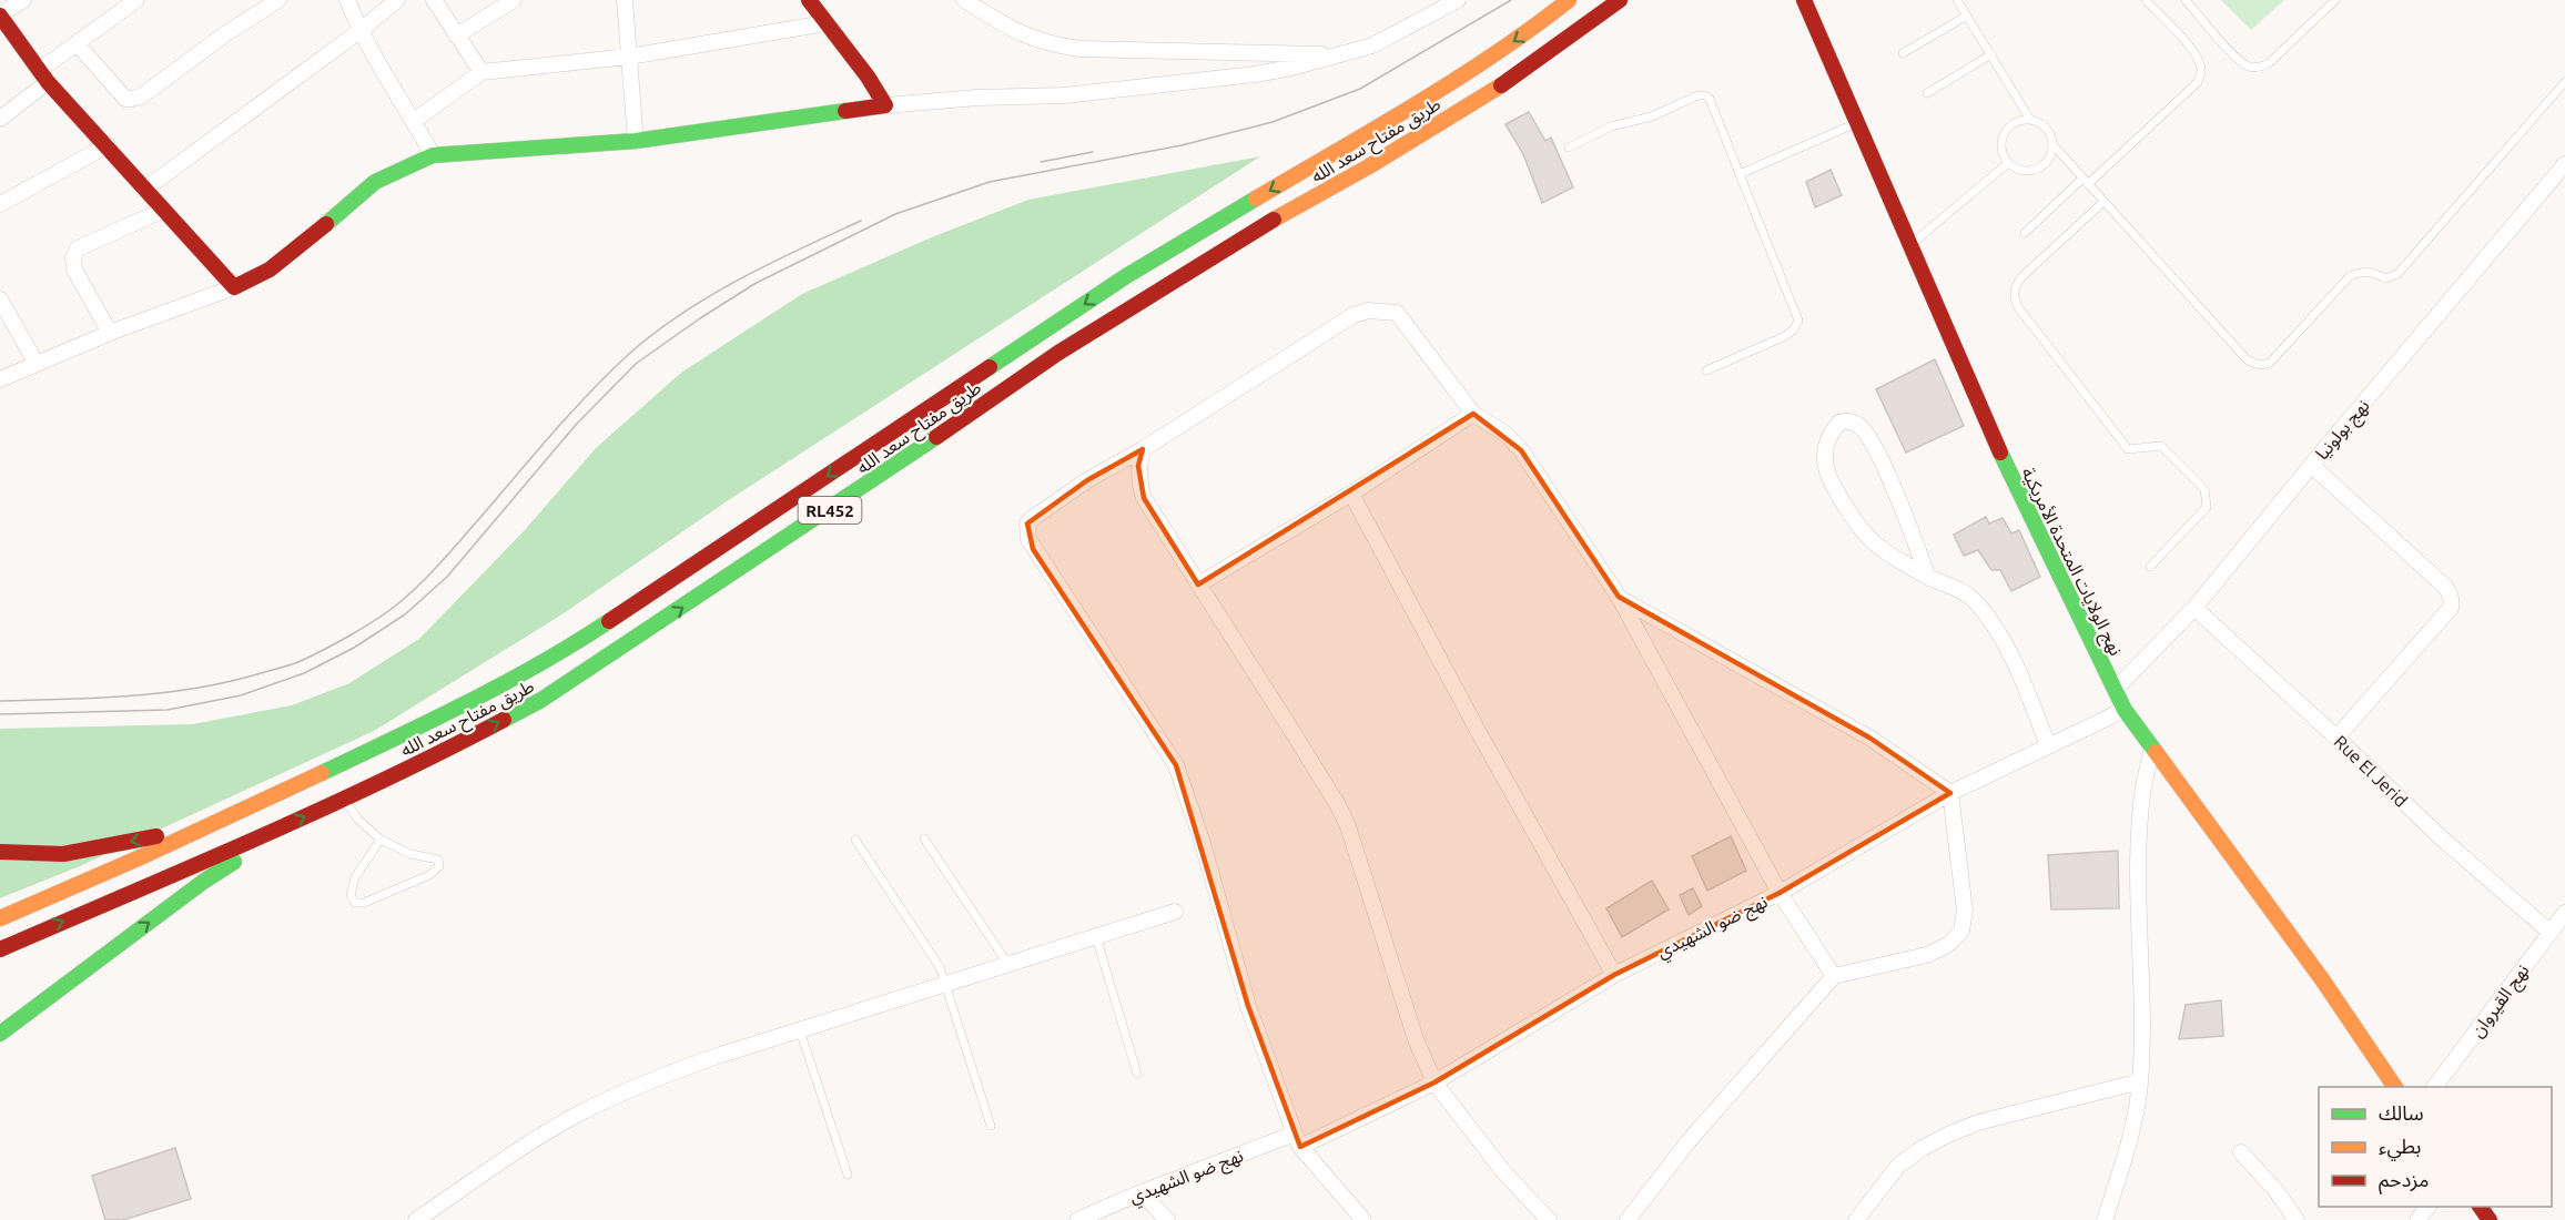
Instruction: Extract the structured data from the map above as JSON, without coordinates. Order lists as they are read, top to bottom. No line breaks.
{"streets":{"main road":["طريق مفتاح سعد الله","RL452","نهج الولايات المتحدة الأمريكية"],"street":["نهج بولونيا","Rue El Jerid","نهج ضو الشهيدي","نهج القيروان"]},"crossings":[["نهج بولونيا","نهج الولايات المتحدة الأمريكية"],["نهج بولونيا","Rue El Jerid"],["نهج الولايات المتحدة الأمريكية","نهج ضو الشهيدي"],["Rue El Jerid","نهج القيروان"]],"legend":["سالك","بطيء","مزدحم"]}
